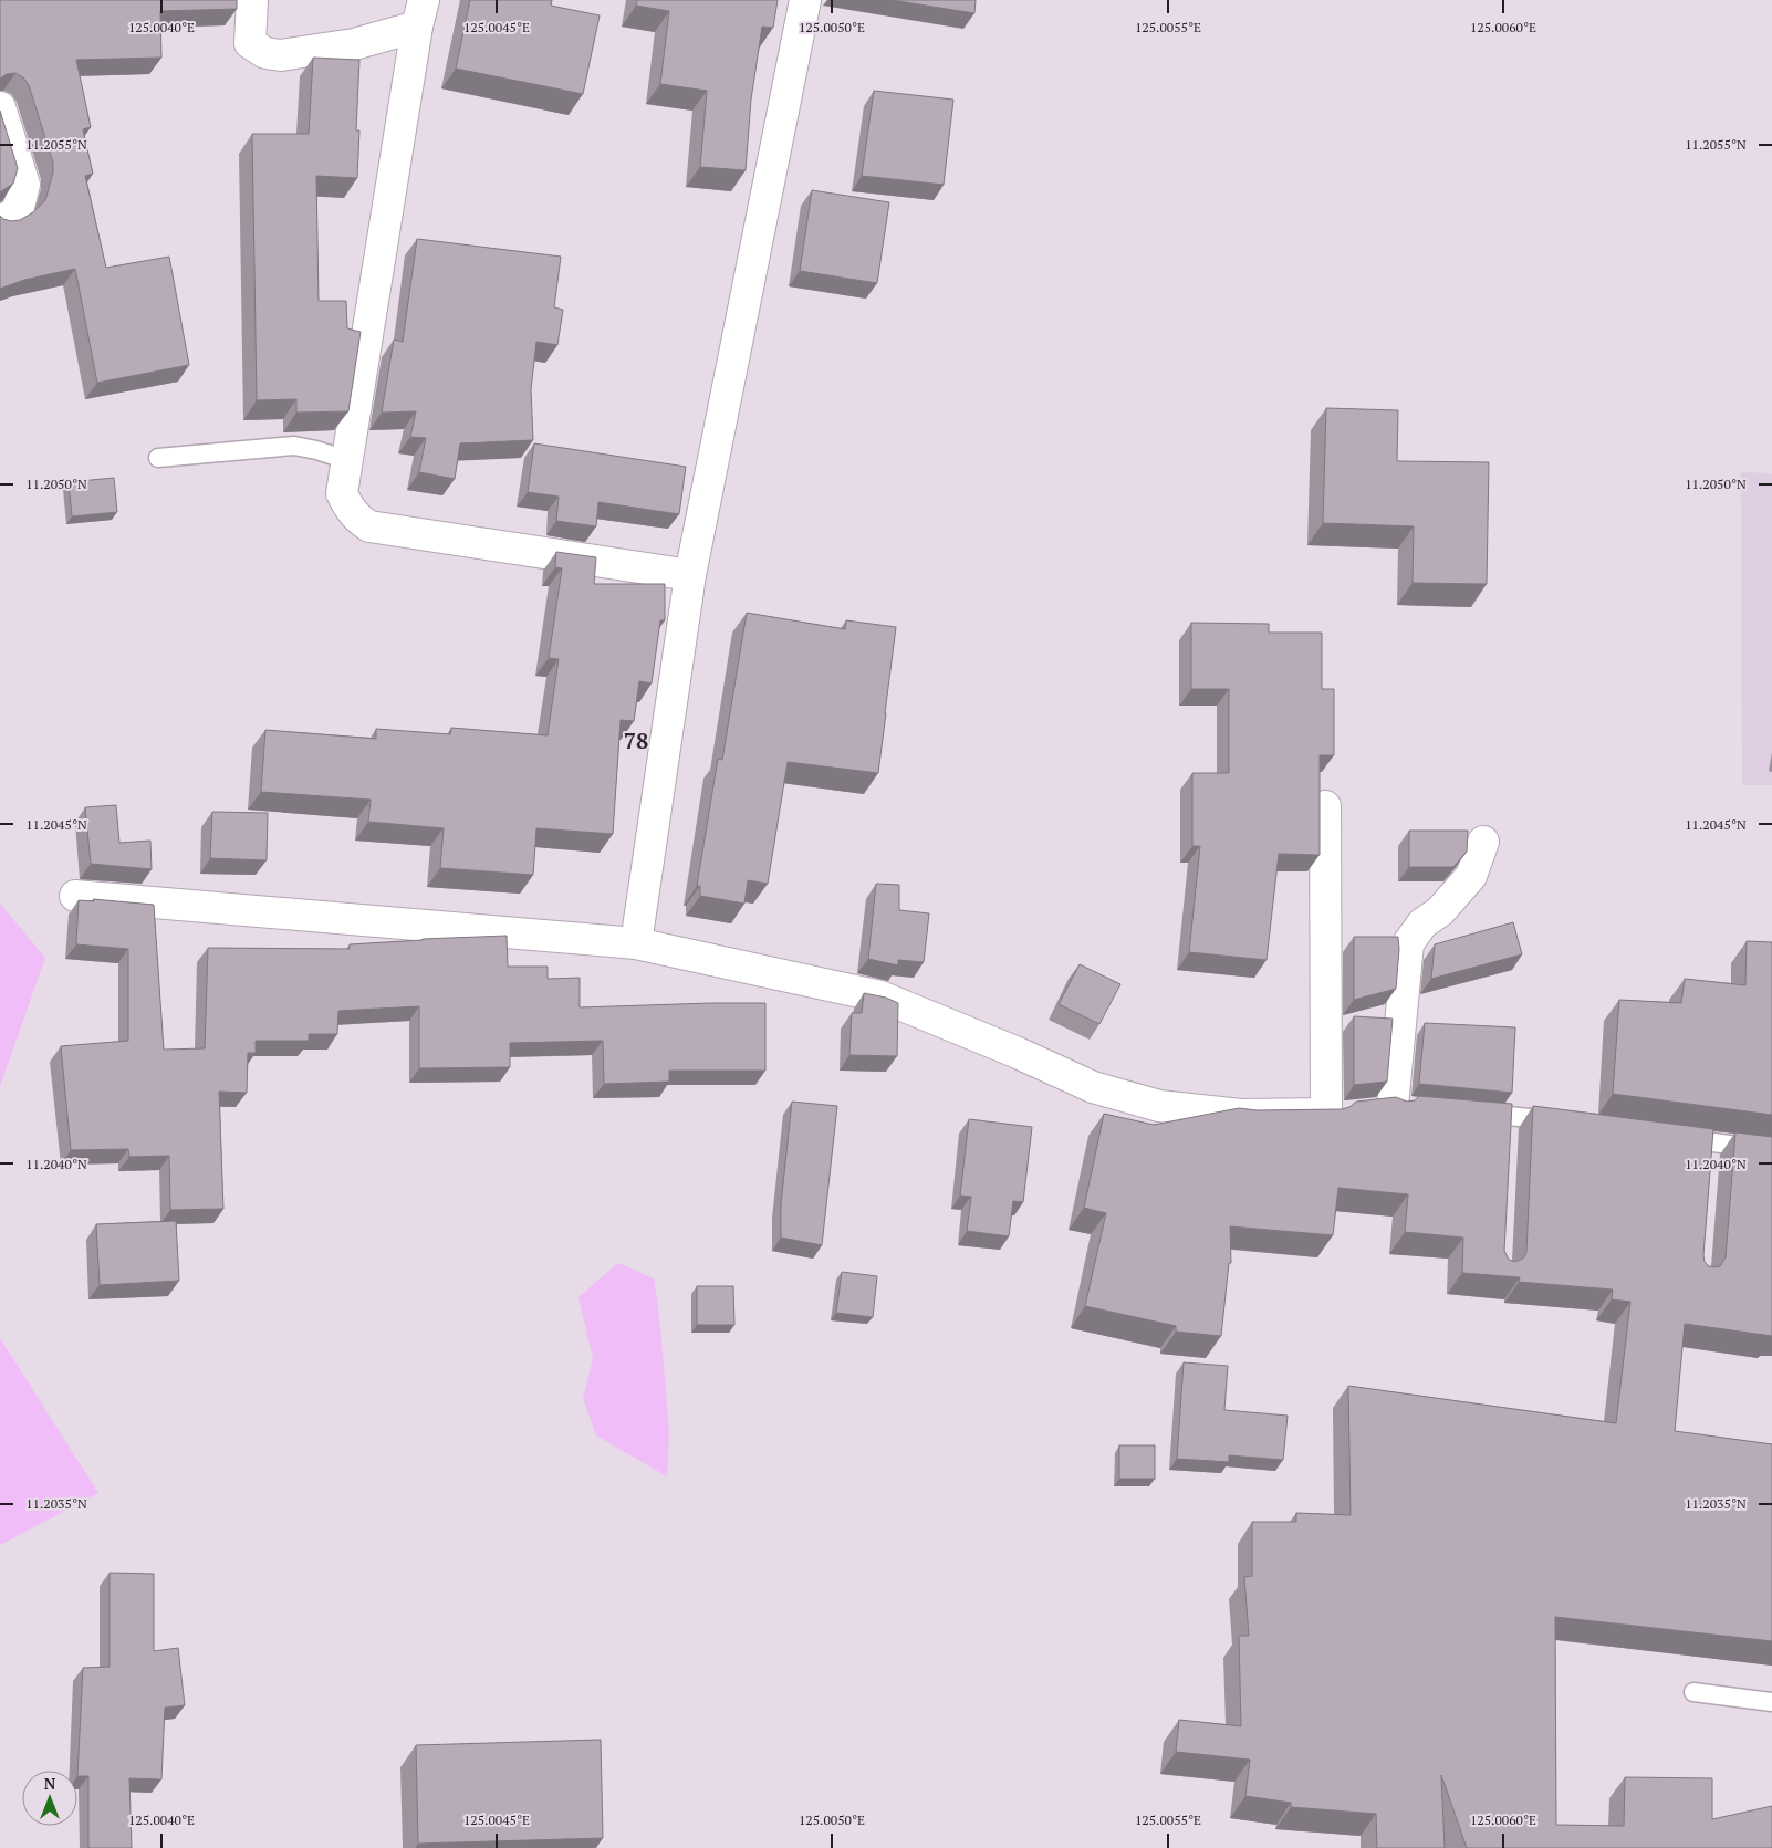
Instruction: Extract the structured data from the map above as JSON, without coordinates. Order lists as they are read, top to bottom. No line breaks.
{"districts":["78"],"north":"top","coordinates":["125.0040°E","125.0045°E","125.0050°E","125.0055°E","125.0060°E","11.2055°N","11.2050°N","11.2045°N","11.2040°N","11.2035°N"]}
